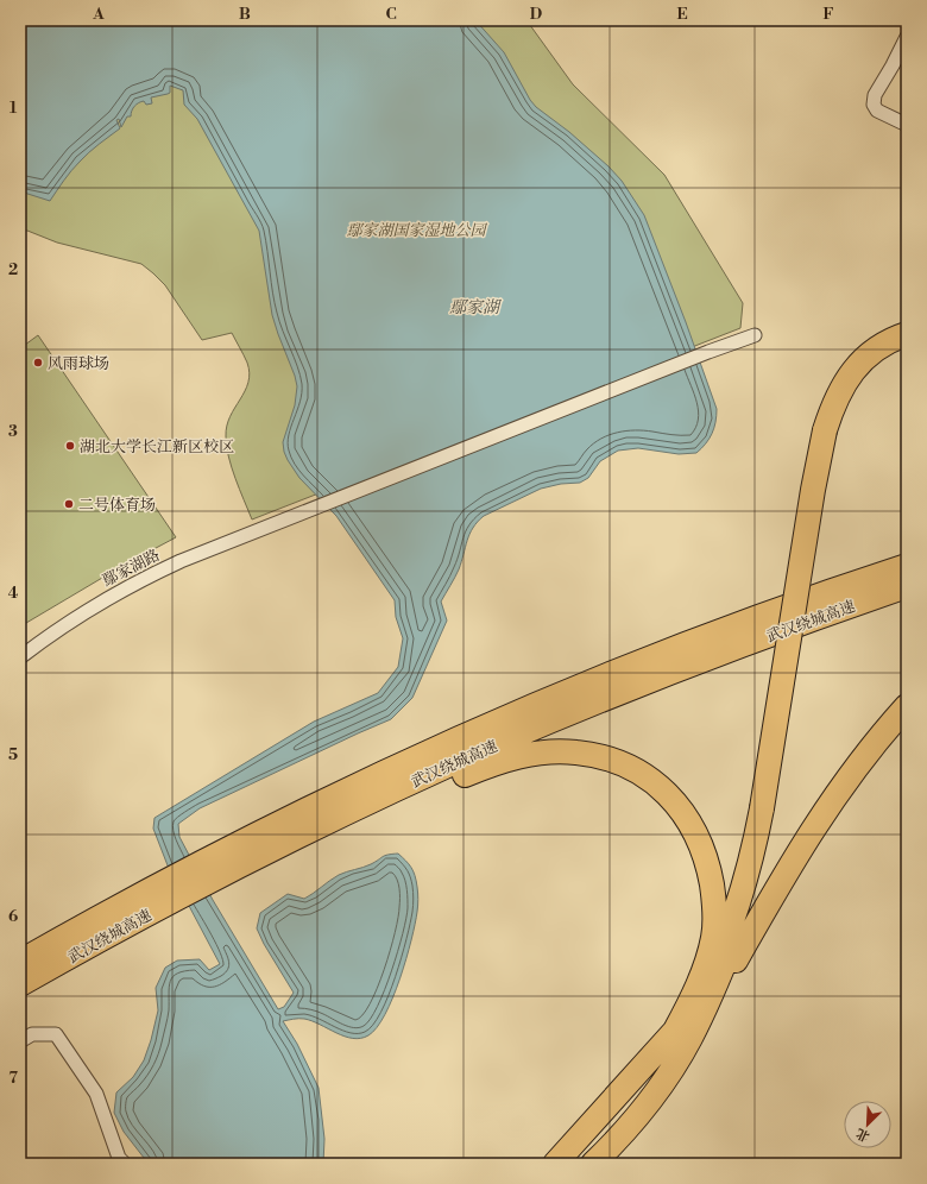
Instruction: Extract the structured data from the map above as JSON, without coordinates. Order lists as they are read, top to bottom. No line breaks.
{"streets":{"highway":["武汉绕城高速"],"street":["鄢家湖路"]},"water":["鄢家湖"],"parks":["鄢家湖国家湿地公园"],"places":["风雨球场","湖北大学长江新区校区","二号体育场"],"north":"bottom left","grid":{"columns":["A","B","C","D","E","F"],"rows":["1","2","3","4","5","6","7"]}}
